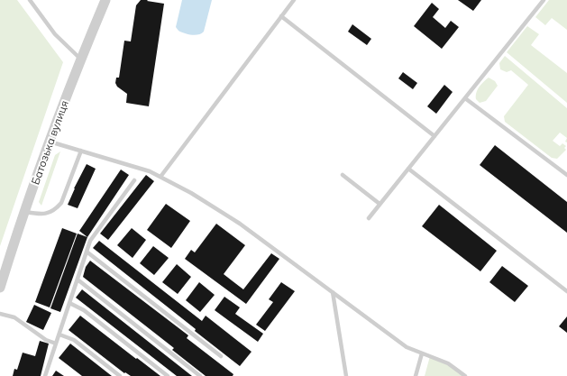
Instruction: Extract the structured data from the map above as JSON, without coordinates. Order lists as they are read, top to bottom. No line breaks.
{"streets":{"street":["Батозька вулиця"]}}
